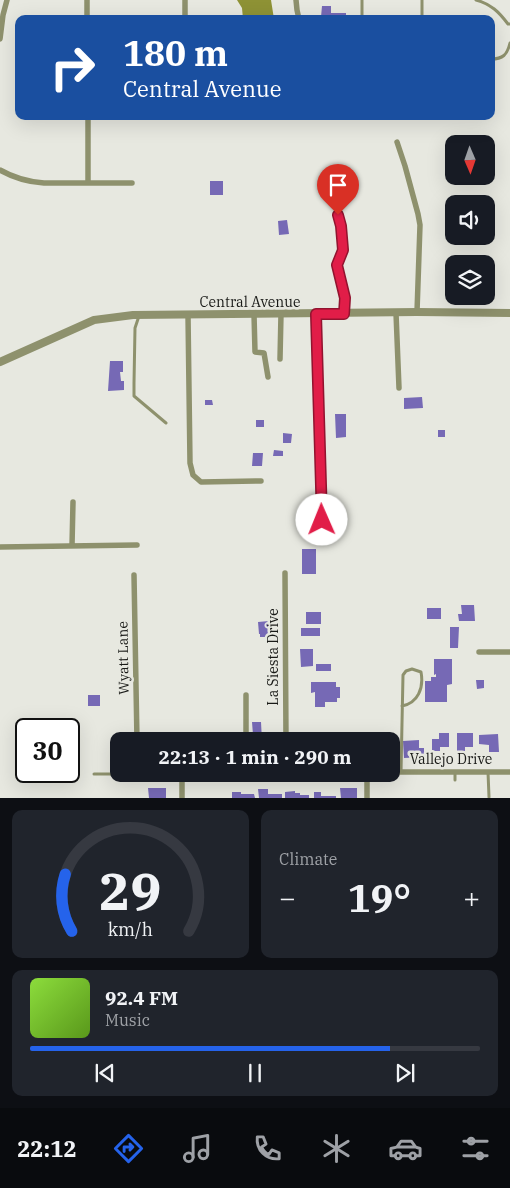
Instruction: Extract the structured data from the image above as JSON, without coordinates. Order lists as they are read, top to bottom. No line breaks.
{"streets":{"street":["Central Avenue","La Siesta Drive","Wyatt Lane","Vallejo Drive"]},"north":"bottom","page":{"turn":["180 m","Central Avenue"],"limit":"30","trip":"22:13 · 1 min · 290 m","tile":"Climate","heat":["−","19°","+"],"song":["92.4 FM","Music"],"tabs":"22:12","gauge":["29","km/h"]}}
